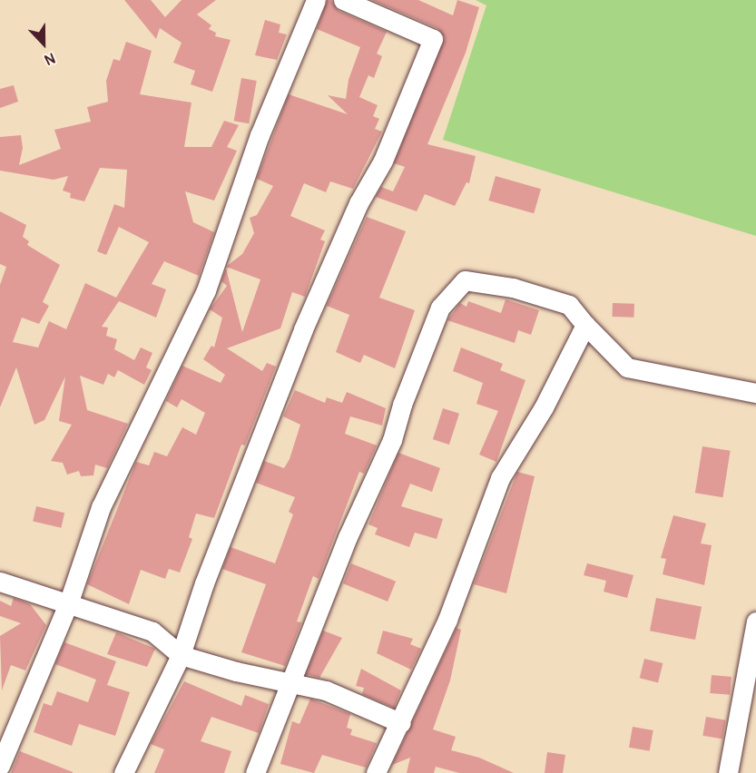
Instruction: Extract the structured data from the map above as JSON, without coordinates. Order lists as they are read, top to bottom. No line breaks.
{"north":"bottom"}
